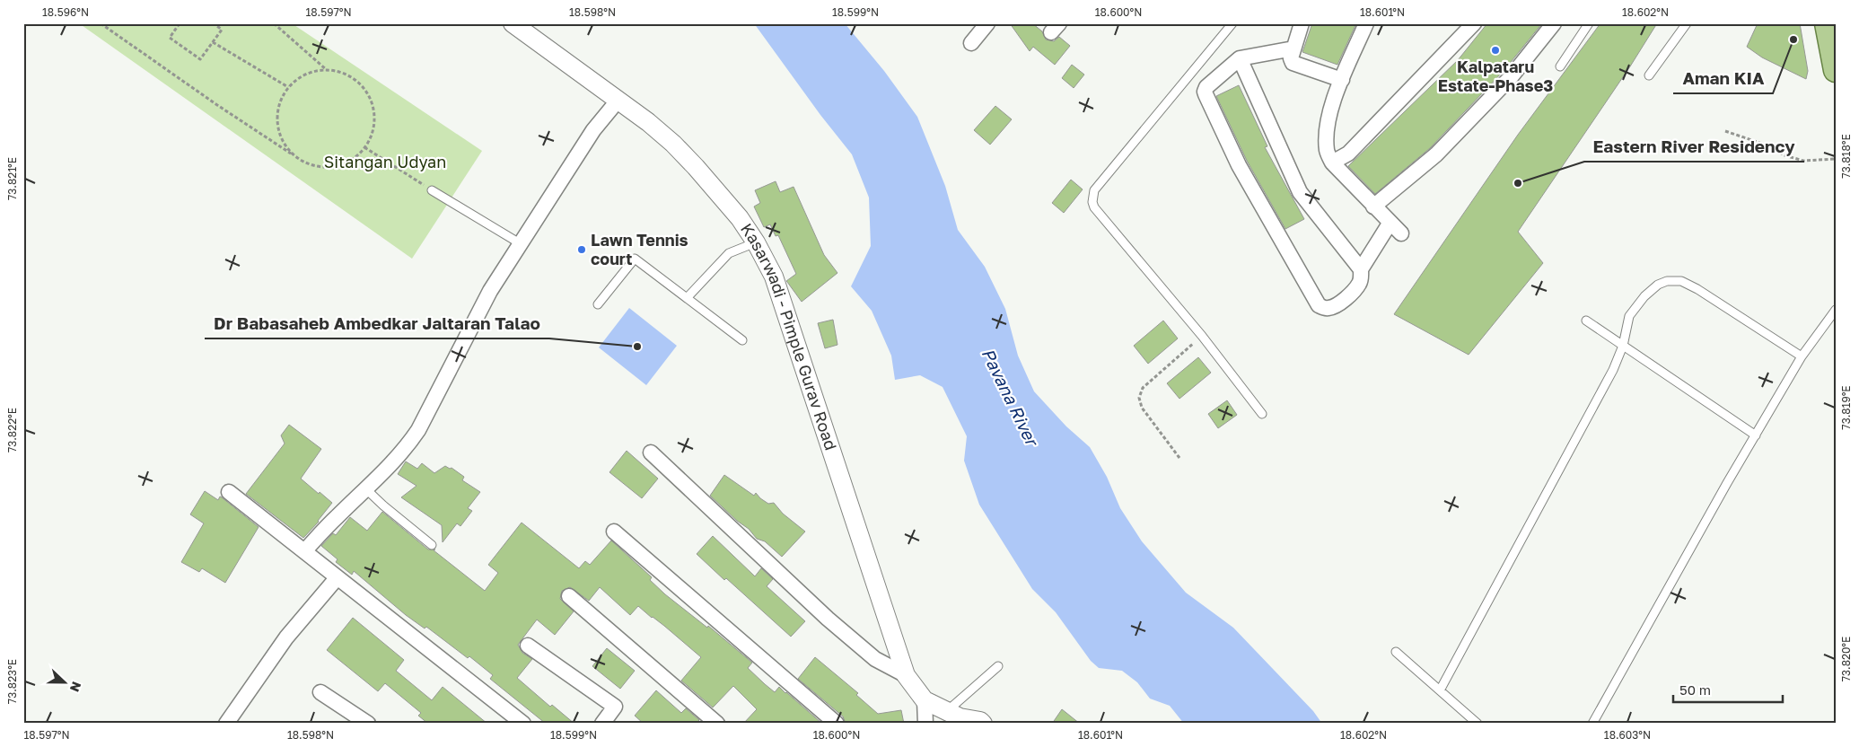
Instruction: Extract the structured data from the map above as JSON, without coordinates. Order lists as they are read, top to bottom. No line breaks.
{"streets":{"street":["Kasarwadi - Pimple Gurav Road"]},"water":["Pavana River"],"parks":["Sitangan Udyan"],"places":["Aman KIA","Kalpataru Estate-Phase3","Eastern River Residency","Lawn Tennis court","Dr Babasaheb Ambedkar Jaltaran Talao"],"scale_bar":"50 m","north":"right","coordinates":["18.596°N","18.597°N","18.598°N","18.599°N","18.600°N","18.601°N","18.602°N","73.818°E","73.821°E","73.819°E","73.822°E","73.820°E","73.823°E","18.603°N"]}
